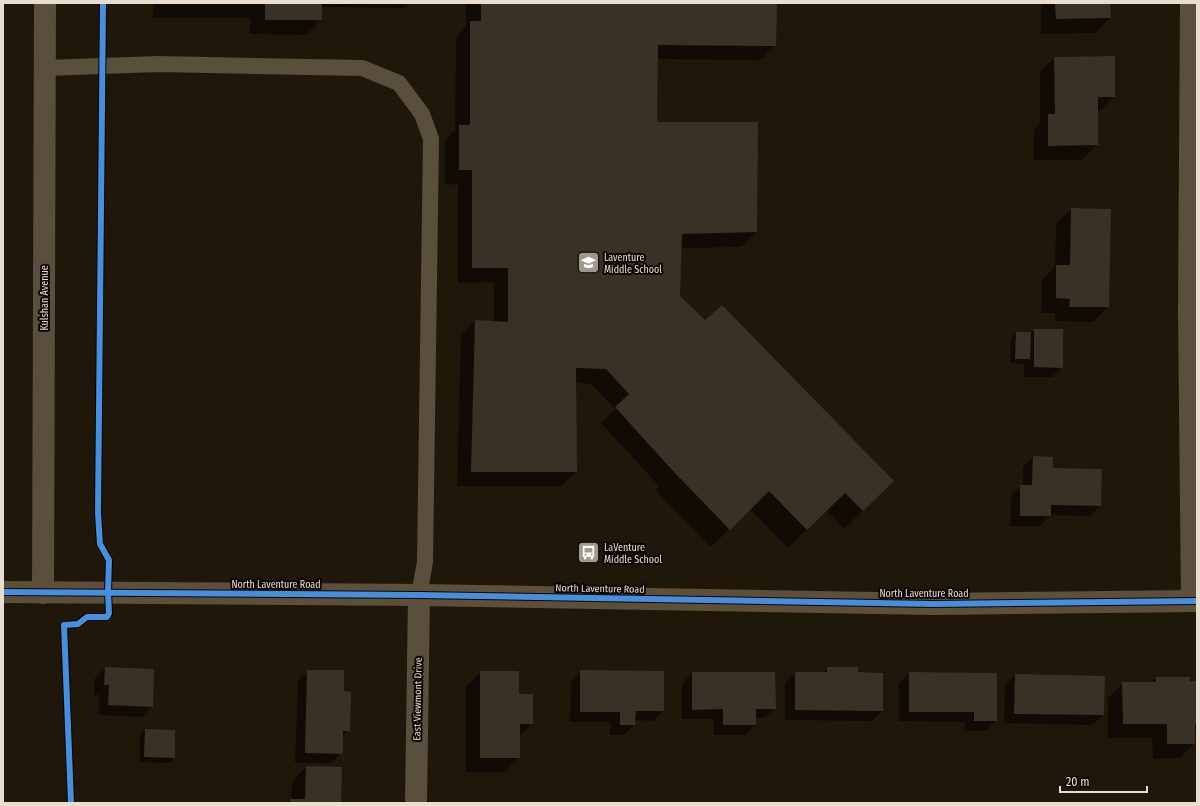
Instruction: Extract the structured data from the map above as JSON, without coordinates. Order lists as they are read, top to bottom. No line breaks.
{"streets":{"street":["Kulshan Avenue","North Laventure Road","East Viewmont Drive"]},"crossings":[["Kulshan Avenue","North Laventure Road"],["North Laventure Road","East Viewmont Drive"]],"places":{"school or university":["Laventure Middle School"],"bus stop":["LaVenture Middle School"]},"scale_bar":"20 m"}
